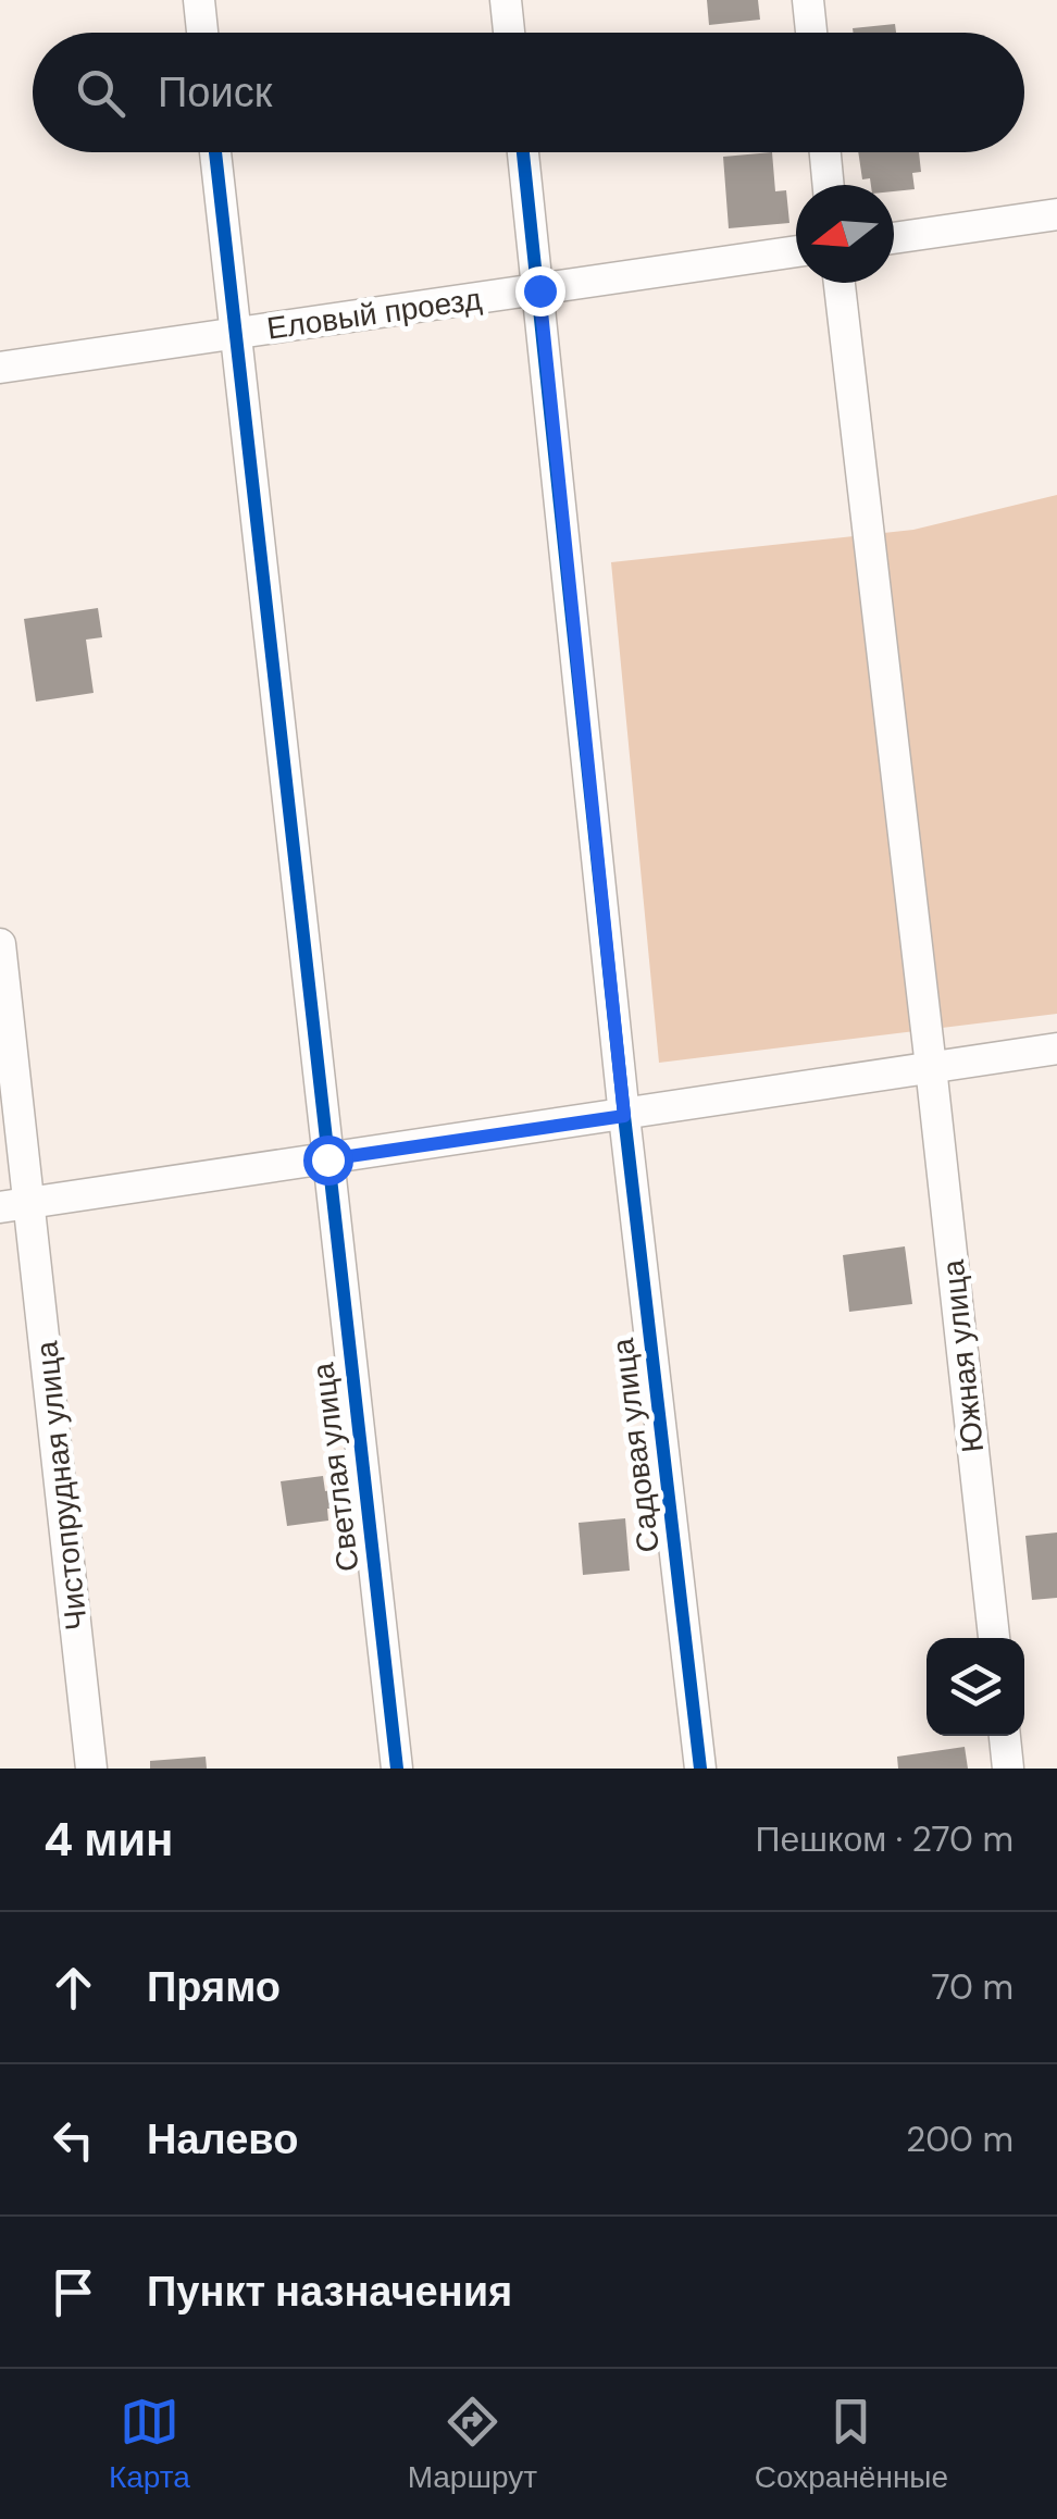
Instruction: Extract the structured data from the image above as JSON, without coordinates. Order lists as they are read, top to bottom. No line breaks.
{"streets":{"street":["Еловый проезд","Южная улица","Садовая улица","Светлая улица","Чистопрудная улица"]},"crossings":[["Еловый проезд","Садовая улица"],["Еловый проезд","Светлая улица"]],"north":"left","page":{"search":"Поиск","heading":["4 мин","Пешком · 270 m"],"list":[["Прямо","70 m"],["Налево","200 m"],"Пункт назначения"],"nav":["Карта","Маршрут","Сохранённые"]}}
